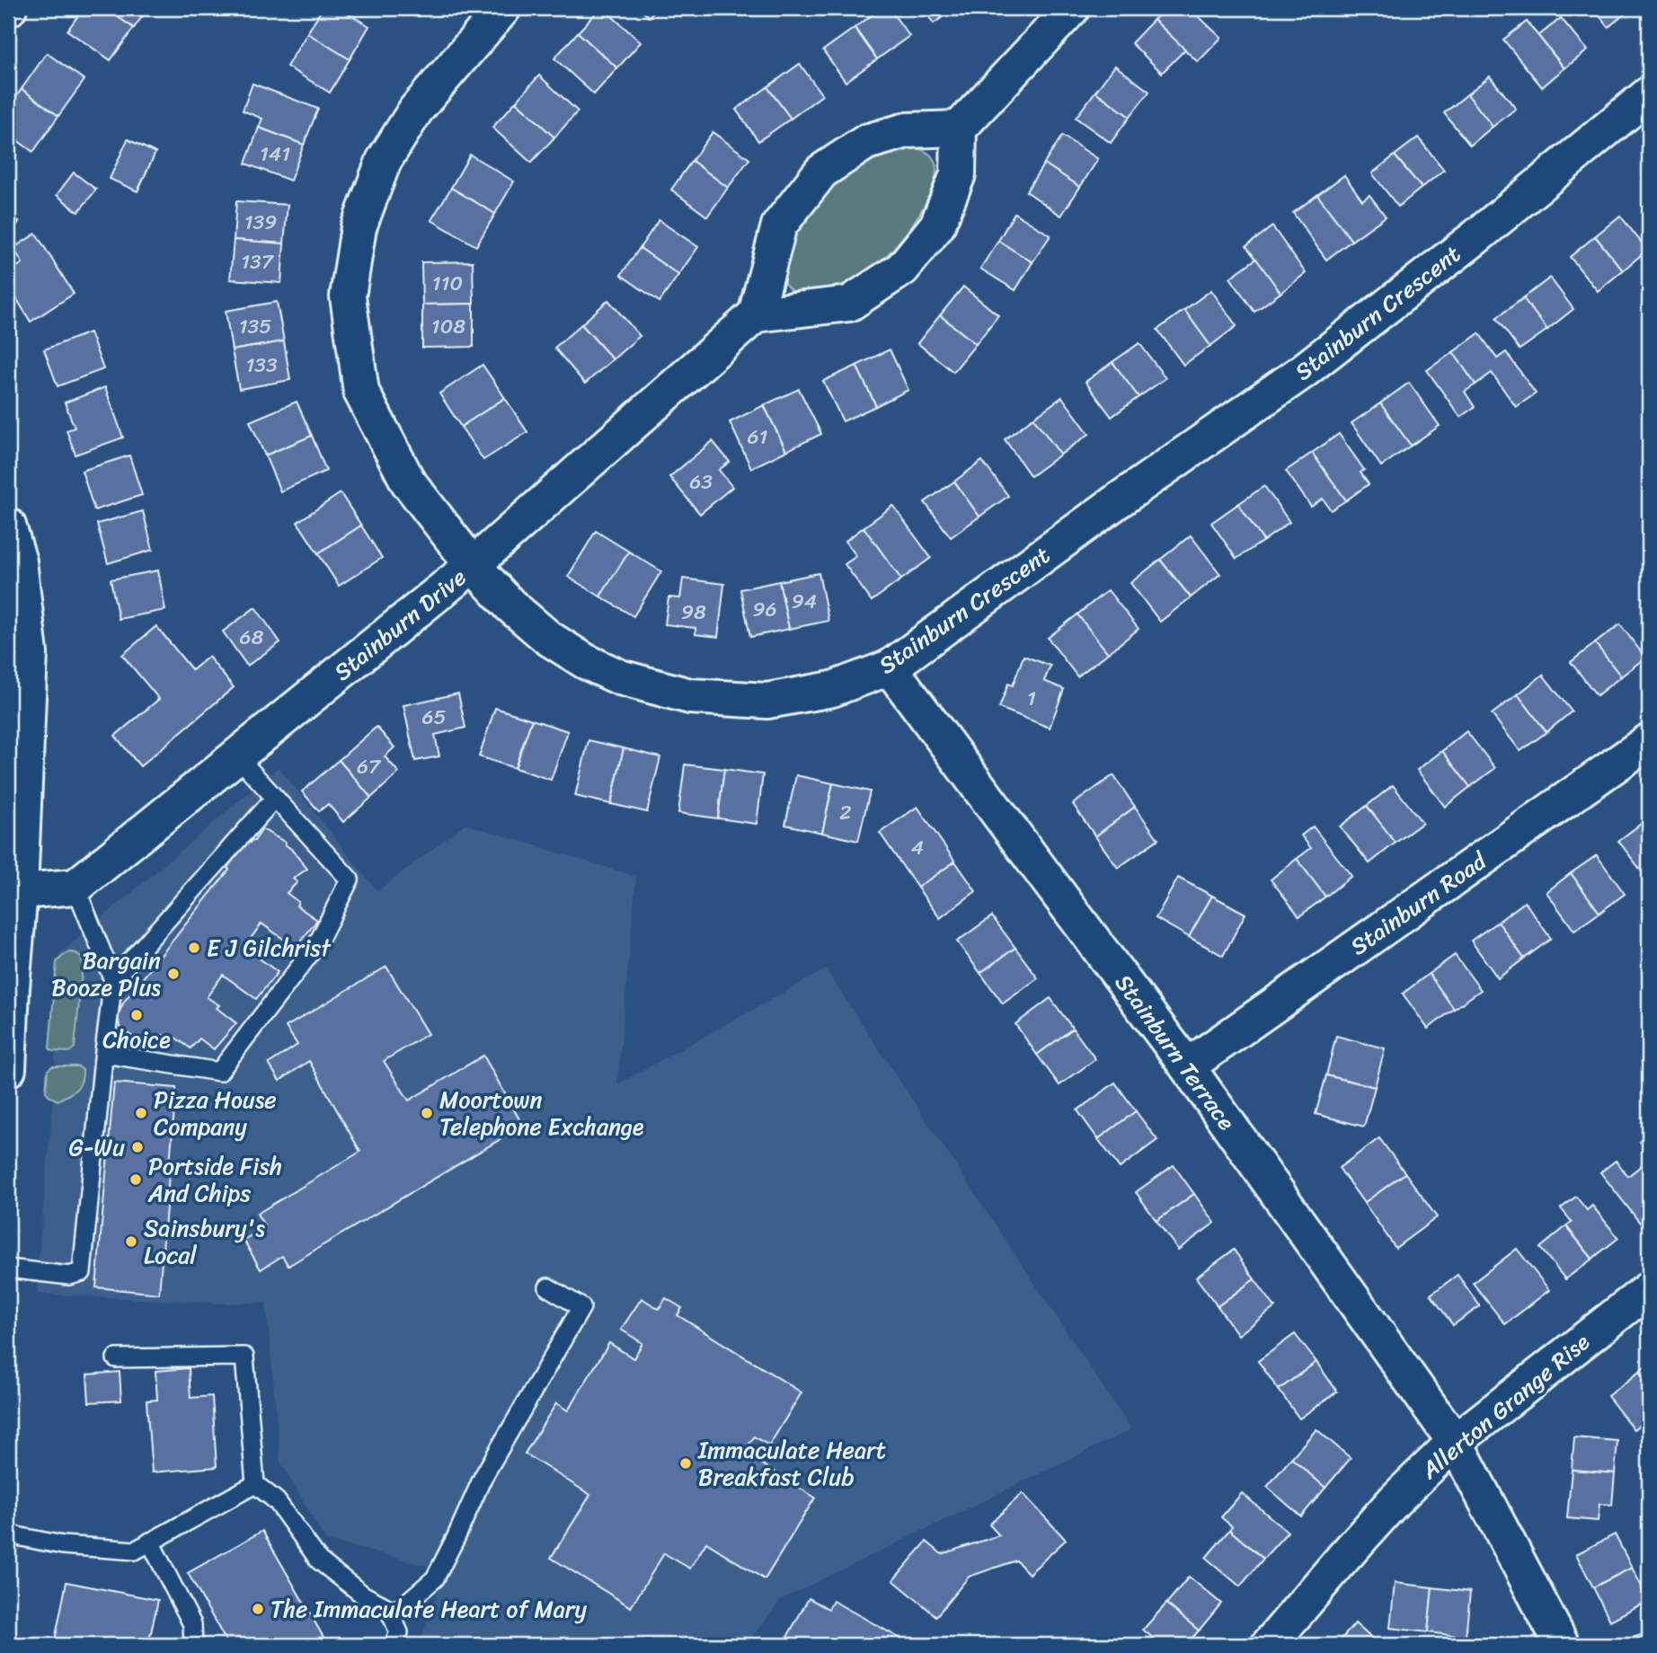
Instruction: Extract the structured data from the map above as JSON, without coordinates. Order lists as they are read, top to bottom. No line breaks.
{"streets":{"street":["Stainburn Crescent","Stainburn Drive","Stainburn Road","Stainburn Terrace","Allerton Grange Rise"]},"crossings":[["Stainburn Crescent","Stainburn Drive"],["Stainburn Crescent","Stainburn Terrace"],["Stainburn Road","Stainburn Terrace"],["Stainburn Terrace","Allerton Grange Rise"]],"places":["E J Gilchrist","Bargain Booze Plus","Choice","Pizza House Company","Moortown Telephone Exchange","G-Wu","Portside Fish And Chips","Sainsbury's Local","Immaculate Heart Breakfast Club","The Immaculate Heart of Mary"],"house_numbers":["141","139","137","110","135","108","133","61","63","94","96","98","68","1","65","67","2","4"]}
